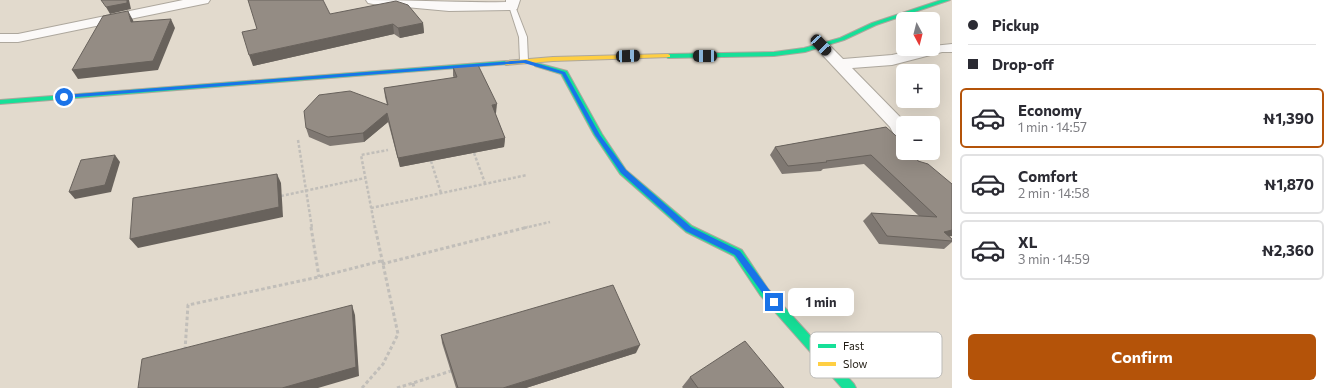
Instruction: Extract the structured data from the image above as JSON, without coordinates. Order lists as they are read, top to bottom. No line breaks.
{"legend":["Fast","Slow"],"north":"bottom","page":{"banner":["Pickup","Drop-off"],"map_buttons":["+","−"],"list":[{"name":"Economy","note":"1 min · 14:57","value":"₦1,390"},{"name":"Comfort","note":"2 min · 14:58","value":"₦1,870"},{"name":"XL","note":"3 min · 14:59","value":"₦2,360"}],"bubble":"1 min","buttons":"Confirm"}}
